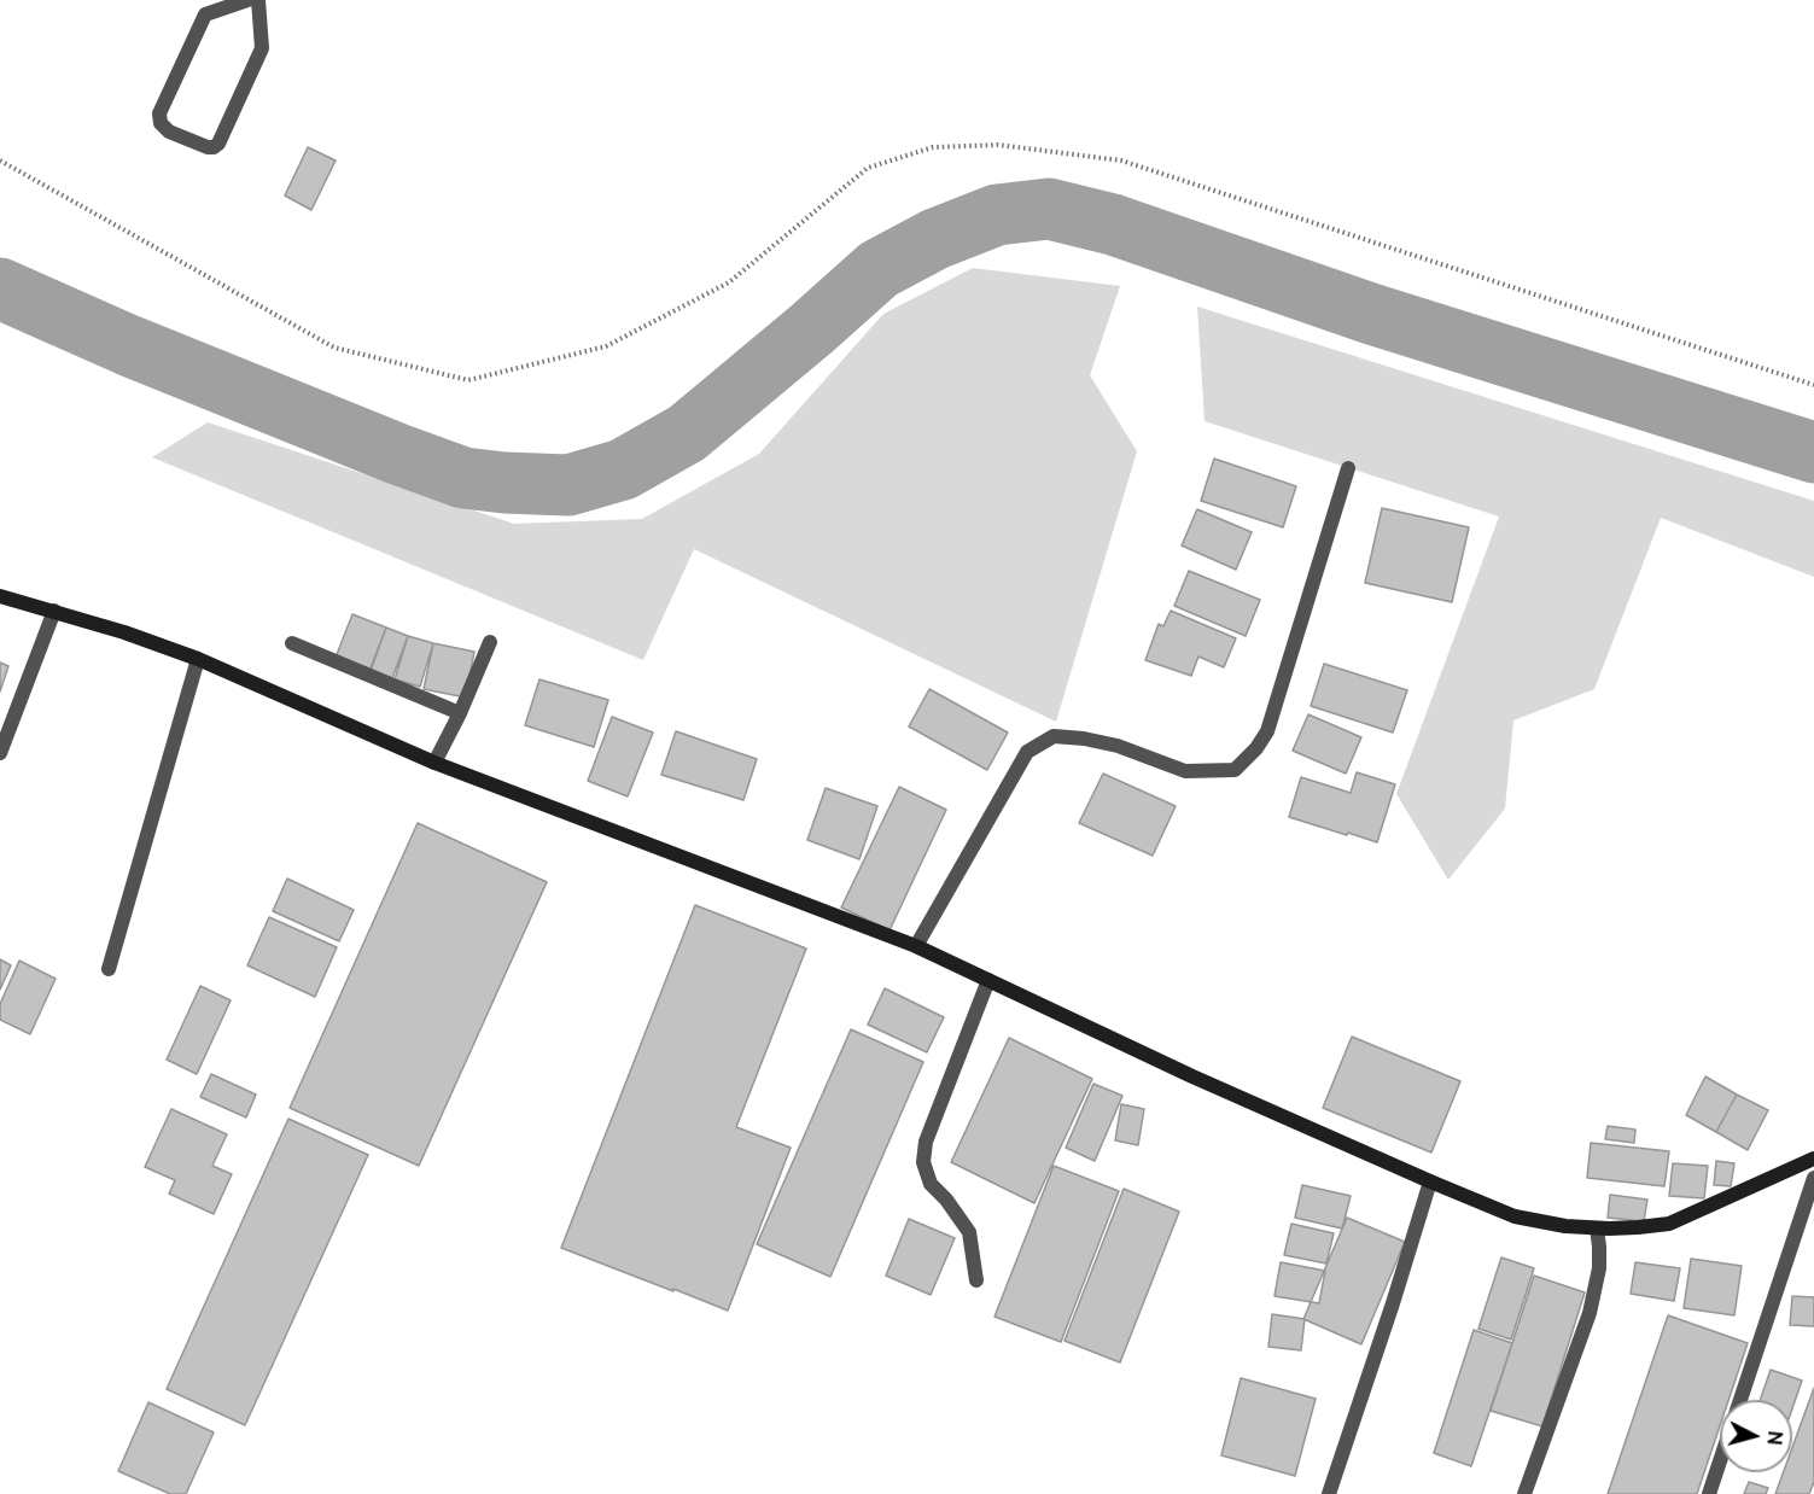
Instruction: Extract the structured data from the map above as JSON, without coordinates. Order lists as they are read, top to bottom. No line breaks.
{"north":"right"}
